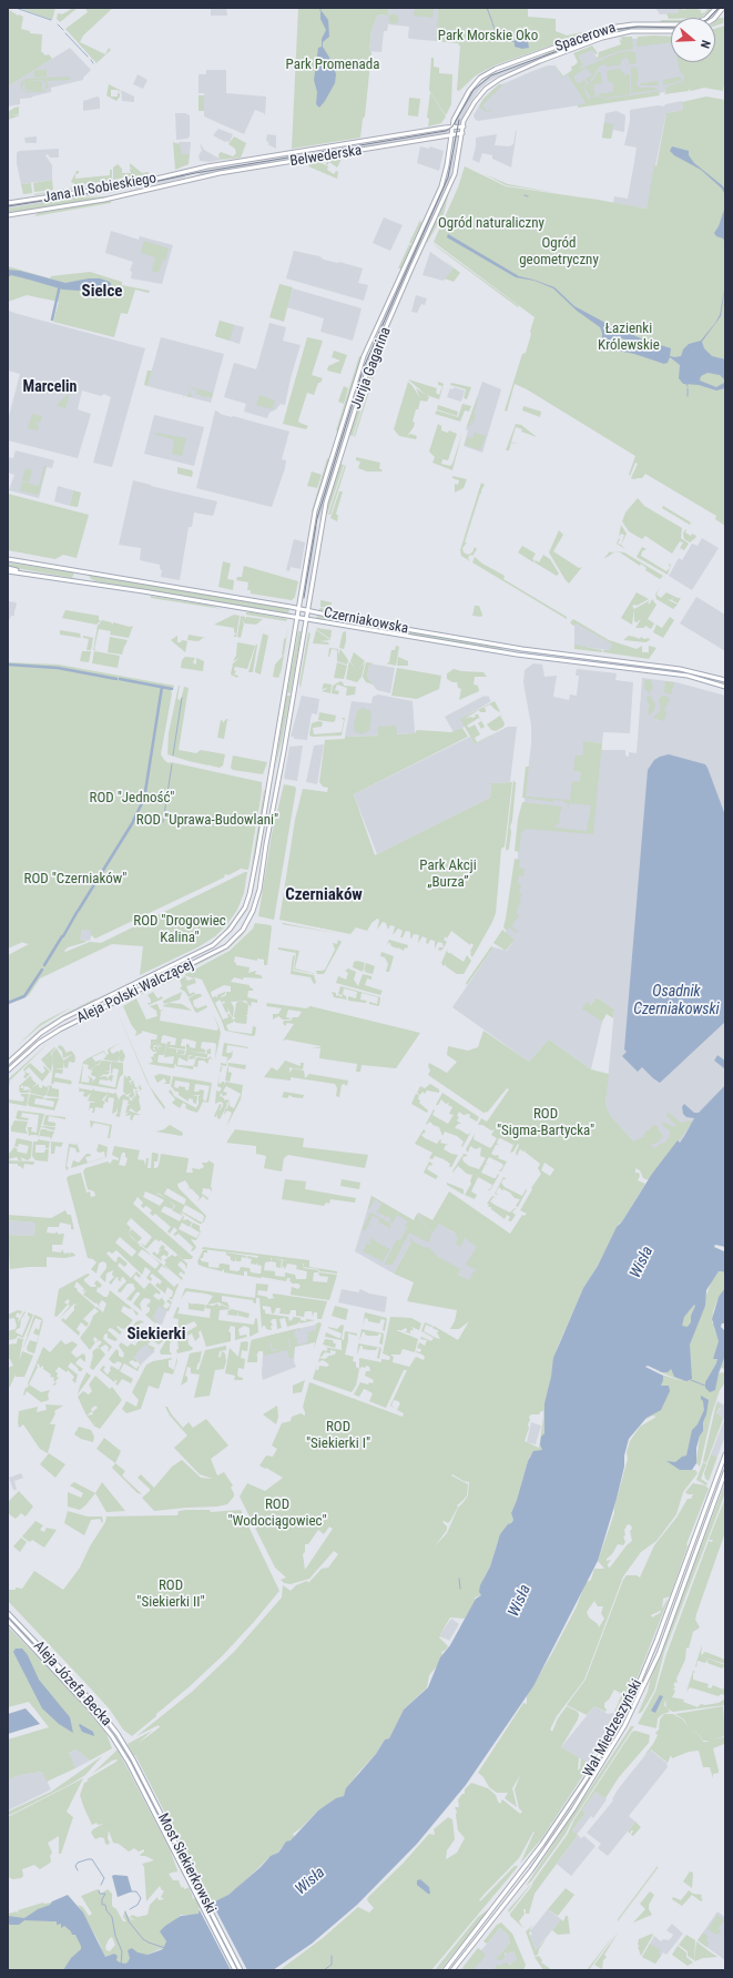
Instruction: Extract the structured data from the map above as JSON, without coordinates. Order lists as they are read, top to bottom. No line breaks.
{"streets":{"main road":["Spacerowa","Belwederska","Jana III Sobieskiego","Jurija Gagarina","Czerniakowska","Aleja Polski Walczącej","Aleja Józefa Becka","Wał Miedzeszyński","Most Siekierkowski"]},"crossings":[["Spacerowa","Belwederska"],["Spacerowa","Jurija Gagarina"],["Belwederska","Jana III Sobieskiego"],["Belwederska","Jurija Gagarina"],["Jurija Gagarina","Czerniakowska"],["Jurija Gagarina","Aleja Polski Walczącej"],["Czerniakowska","Aleja Polski Walczącej"],["Aleja Józefa Becka","Most Siekierkowski"]],"districts":["Sielce","Marcelin","Czerniaków","Siekierki"],"water":["Osadnik Czerniakowski","Wisła"],"parks":["Park Morskie Oko","Park Promenada","Ogród naturaliczny","Ogród geometryczny","Łazienki Królewskie","ROD \"Jedność\"","ROD \"Uprawa-Budowlani\"","Park Akcji „Burza”","ROD \"Czerniaków\"","ROD \"Drogowiec Kalina\"","ROD \"Sigma-Bartycka\"","ROD \"Siekierki I\"","ROD \"Wodociągowiec\"","ROD \"Siekierki II\""],"north":"right"}
